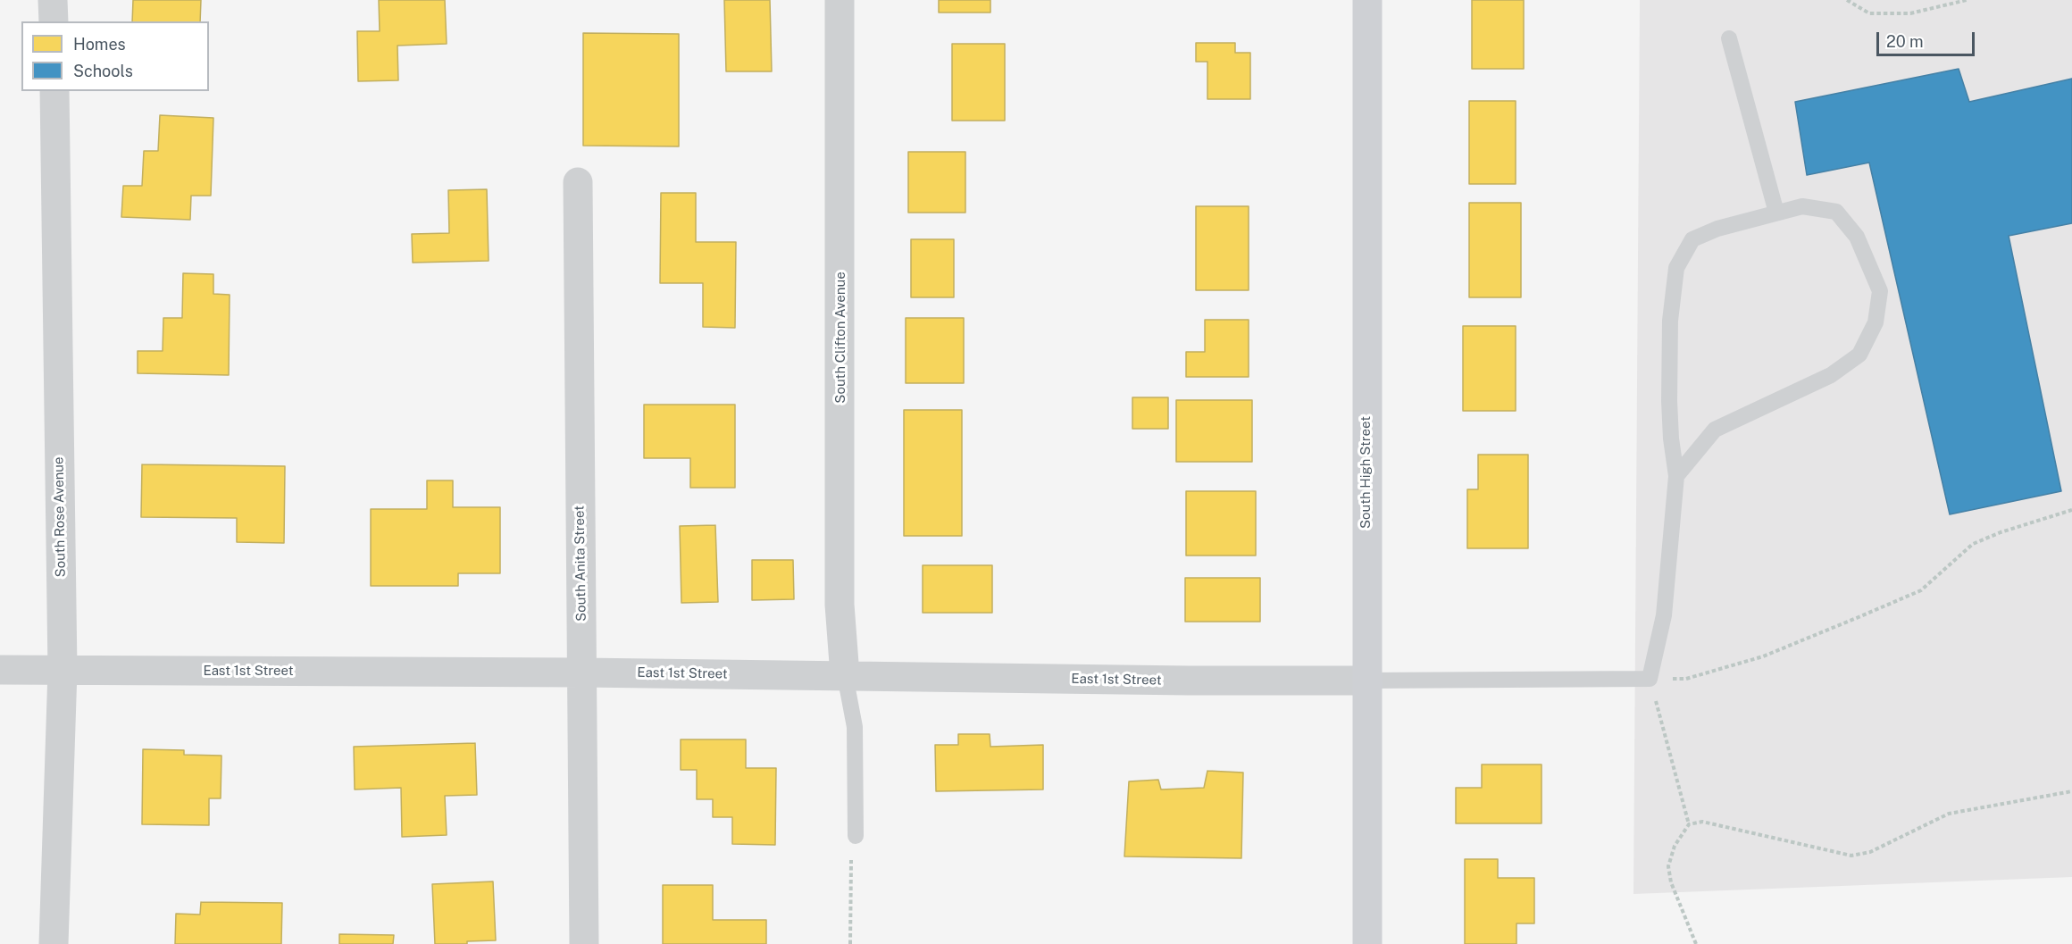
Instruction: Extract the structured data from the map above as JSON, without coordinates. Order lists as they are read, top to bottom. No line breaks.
{"streets":{"street":["South Clifton Avenue","South High Street","South Rose Avenue","South Anita Street","East 1st Street"]},"crossings":[["South Clifton Avenue","East 1st Street"],["South High Street","East 1st Street"],["South Rose Avenue","East 1st Street"],["South Anita Street","East 1st Street"]],"legend":["Homes","Schools"],"scale_bar":"20 m"}
